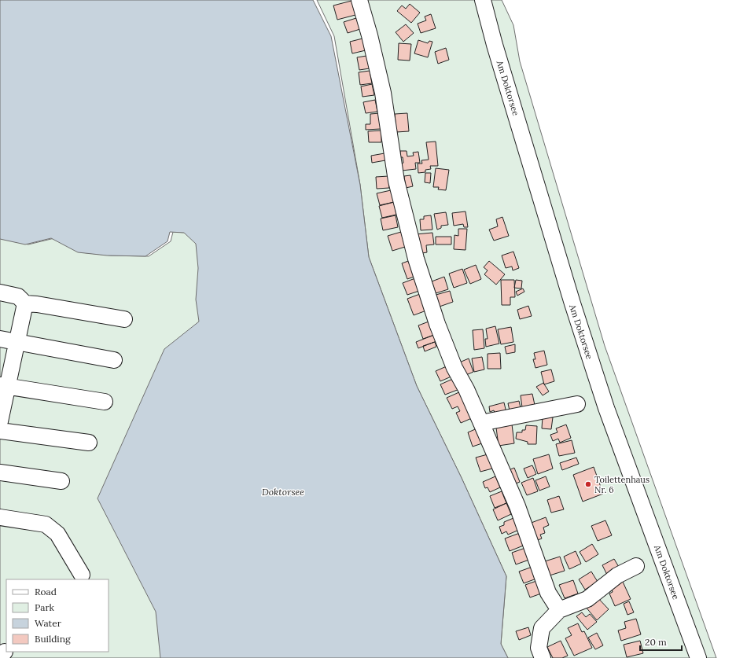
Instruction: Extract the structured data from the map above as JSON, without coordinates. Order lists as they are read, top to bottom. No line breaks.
{"streets":{"street":["Am Doktorsee"]},"water":["Doktorsee"],"places":["Toilettenhaus Nr. 6"],"legend":["Road","Park","Water","Building"],"scale_bar":"20 m"}
